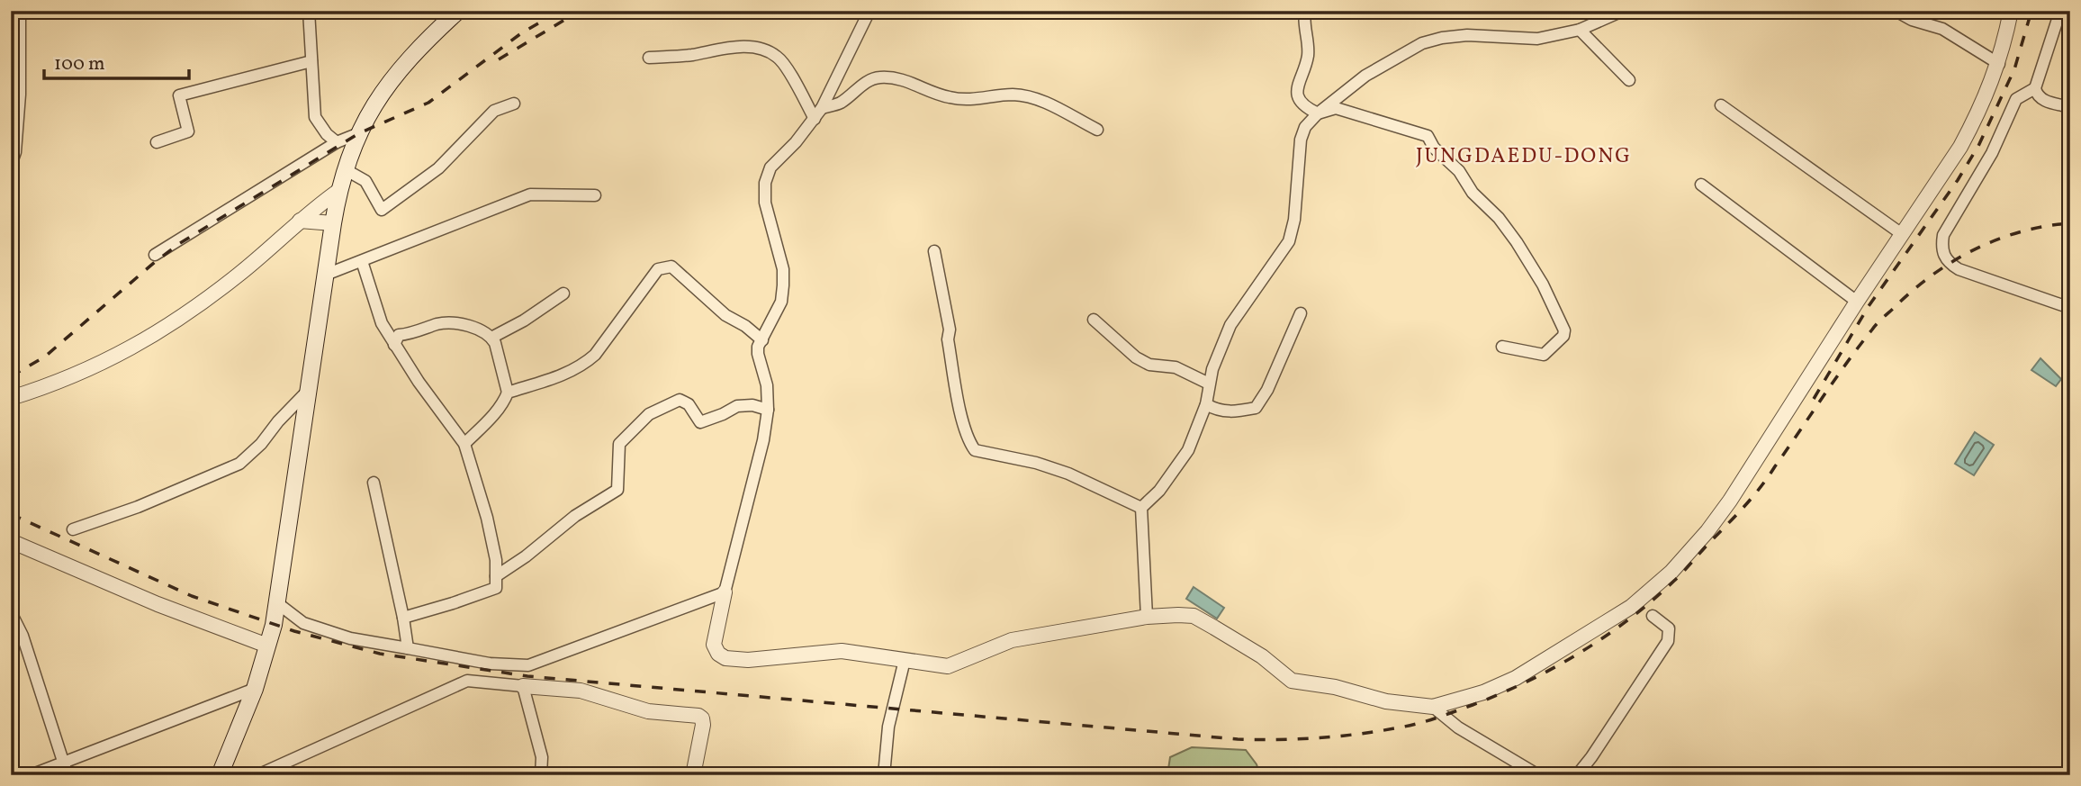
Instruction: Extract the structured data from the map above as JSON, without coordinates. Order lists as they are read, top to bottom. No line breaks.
{"districts":["JUNGDAEDU-DONG"],"scale_bar":"100 m"}
